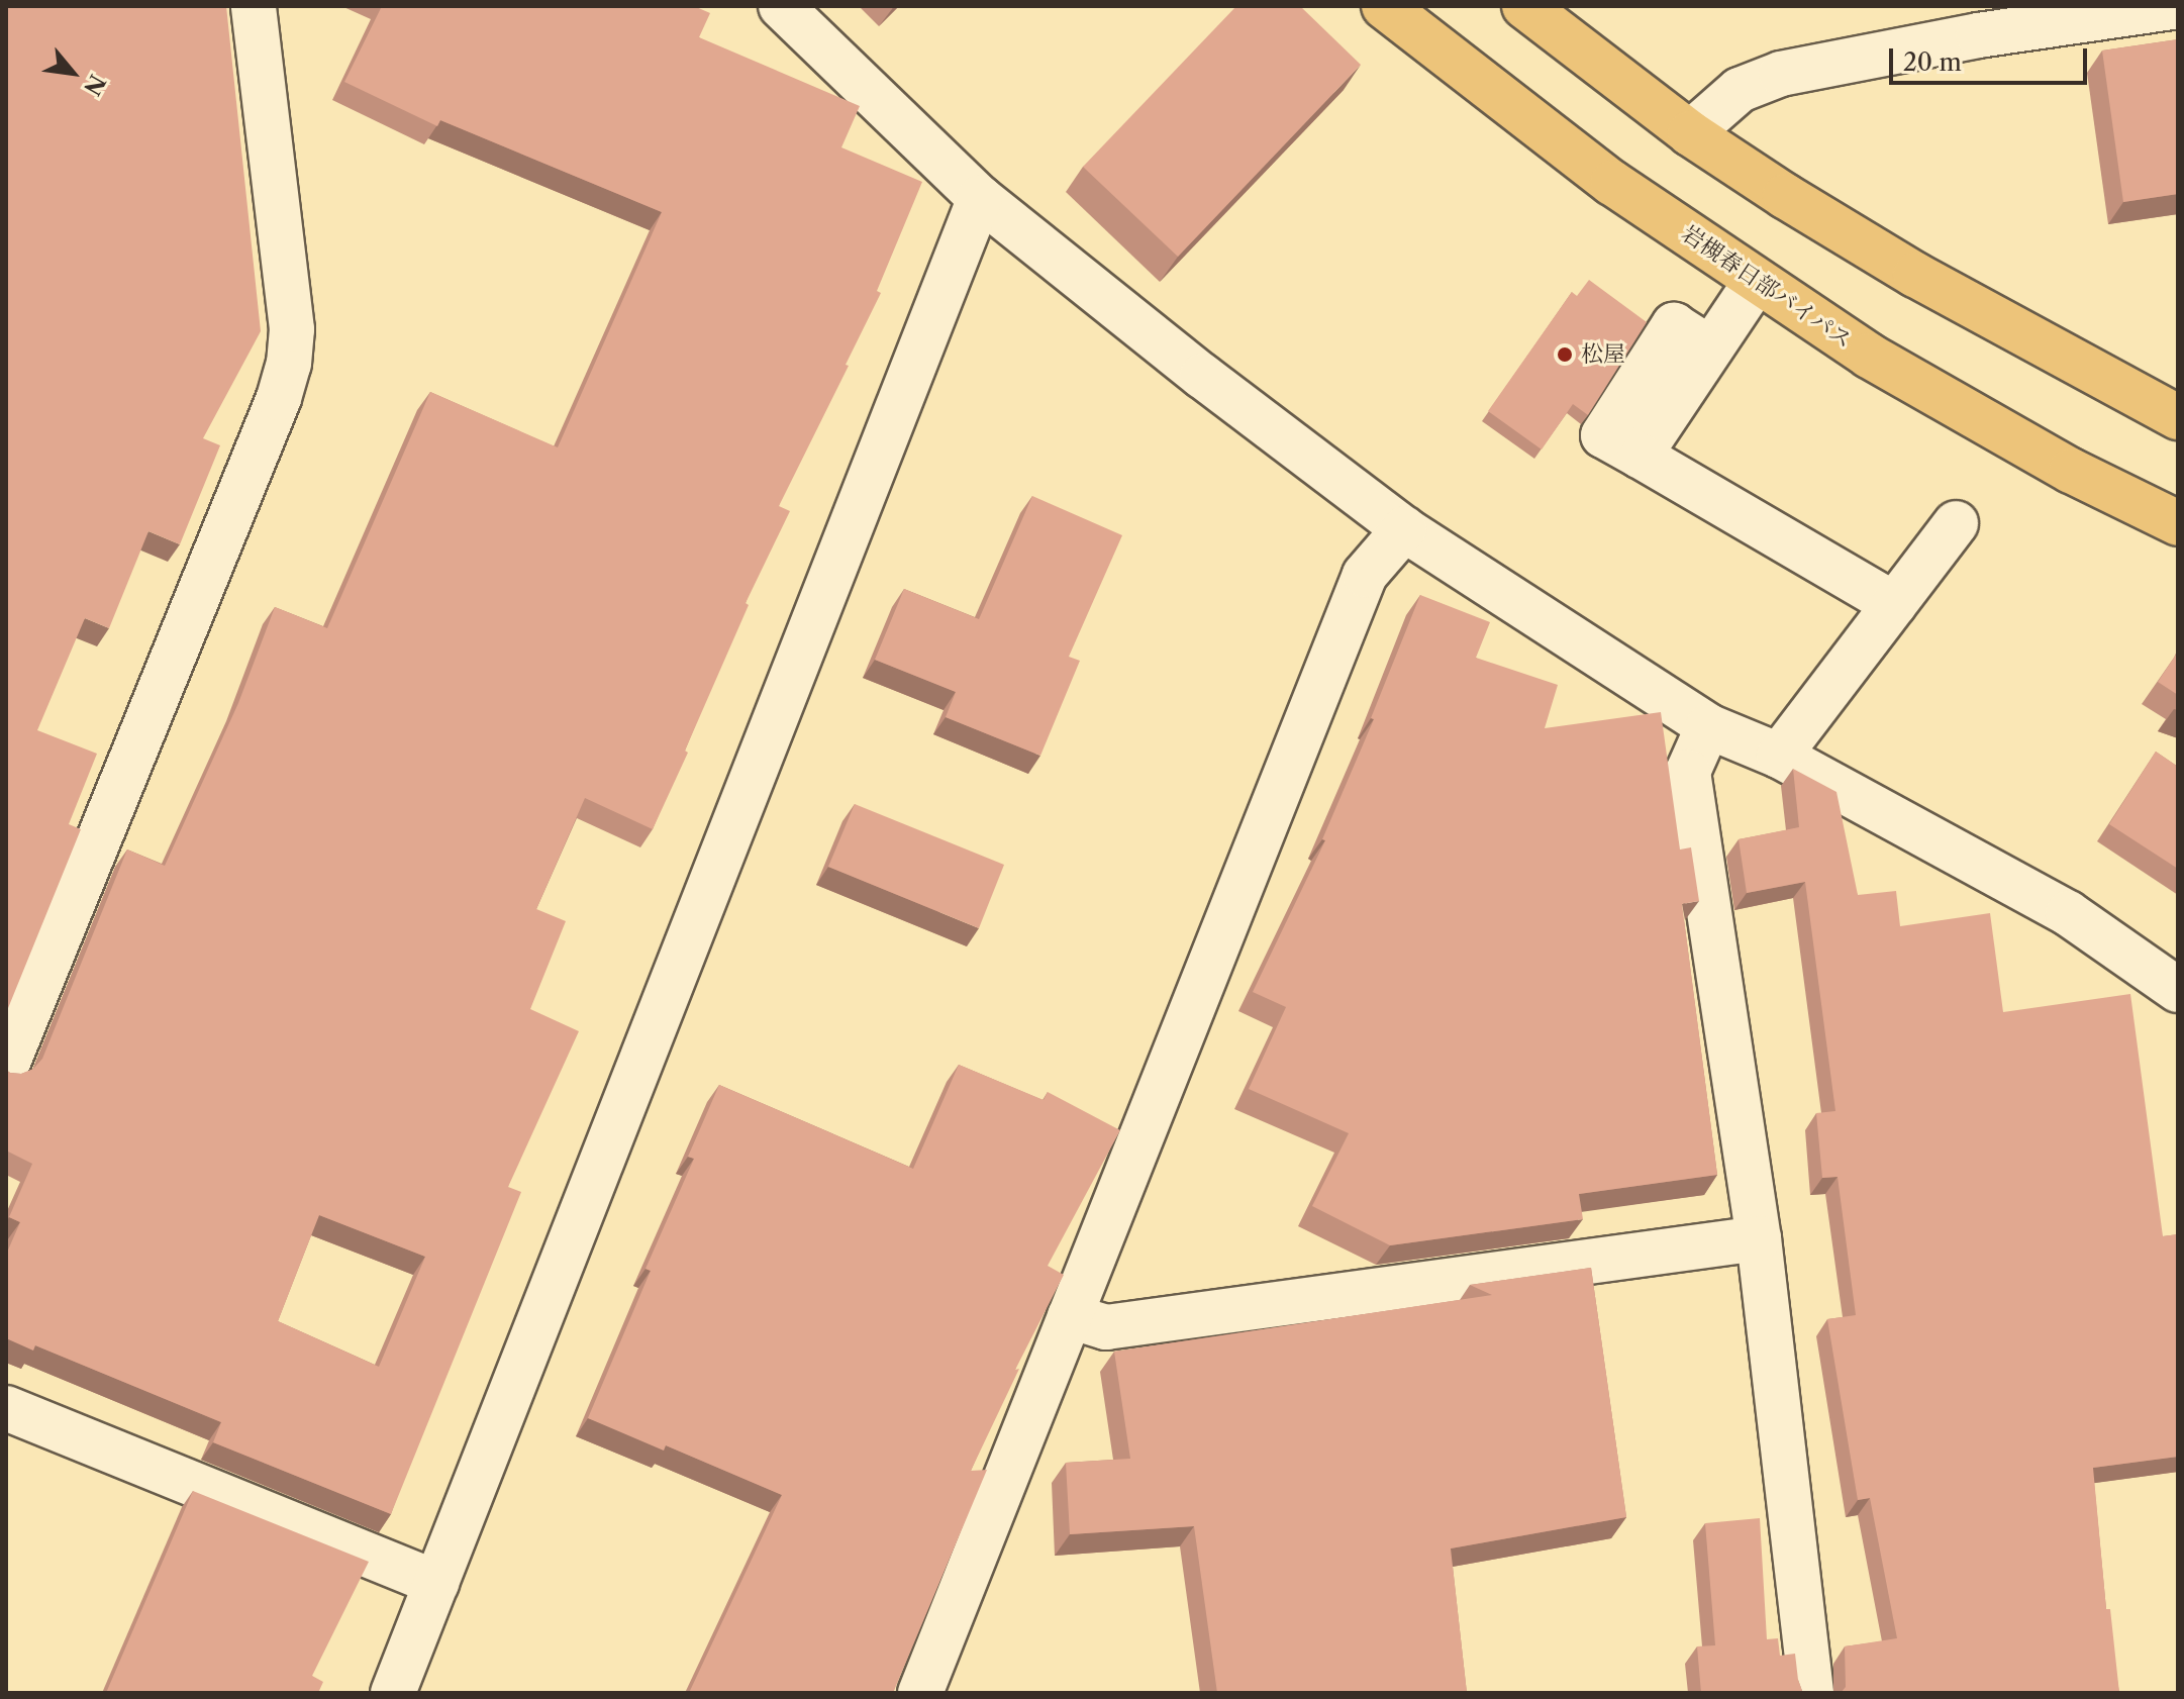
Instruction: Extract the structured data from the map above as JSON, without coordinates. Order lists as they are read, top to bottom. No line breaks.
{"streets":{"highway":["岩槻春日部バイパス"]},"places":["松屋"],"scale_bar":"20 m","north":"bottom right"}
